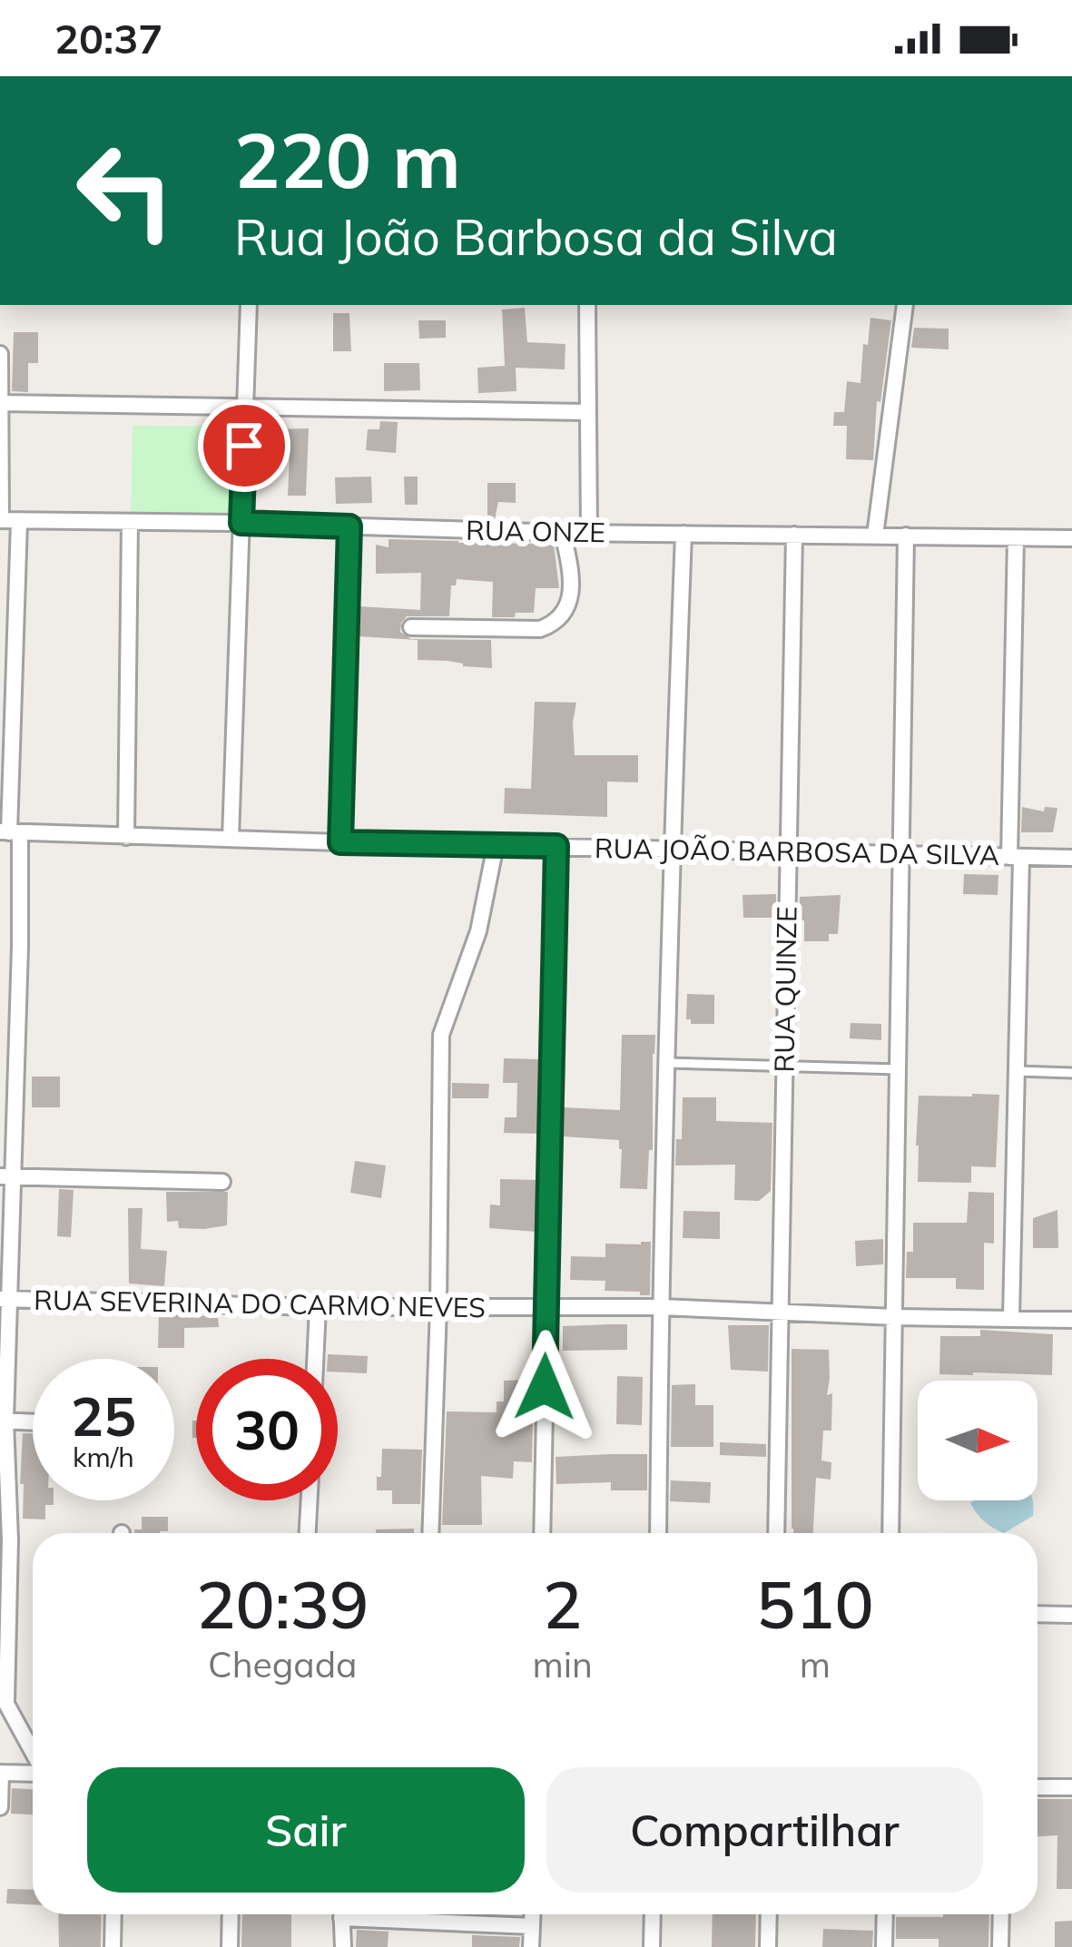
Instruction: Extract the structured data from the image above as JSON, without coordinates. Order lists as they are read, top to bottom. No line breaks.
{"streets":{"street":["RUA ONZE","RUA JOÃO BARBOSA DA SILVA","RUA QUINZE","RUA SEVERINA DO CARMO NEVES"]},"crossings":[["RUA ONZE","RUA QUINZE"],["RUA JOÃO BARBOSA DA SILVA","RUA QUINZE"],["RUA QUINZE","RUA SEVERINA DO CARMO NEVES"]],"north":"right","page":{"status":"20:37","turn":["220 m","Rua João Barbosa da Silva"],"speed":"25 km/h","limit":"30","eta":["20:39","Chegada","2","min","510","m"],"buttons":["Sair","Compartilhar"]}}
